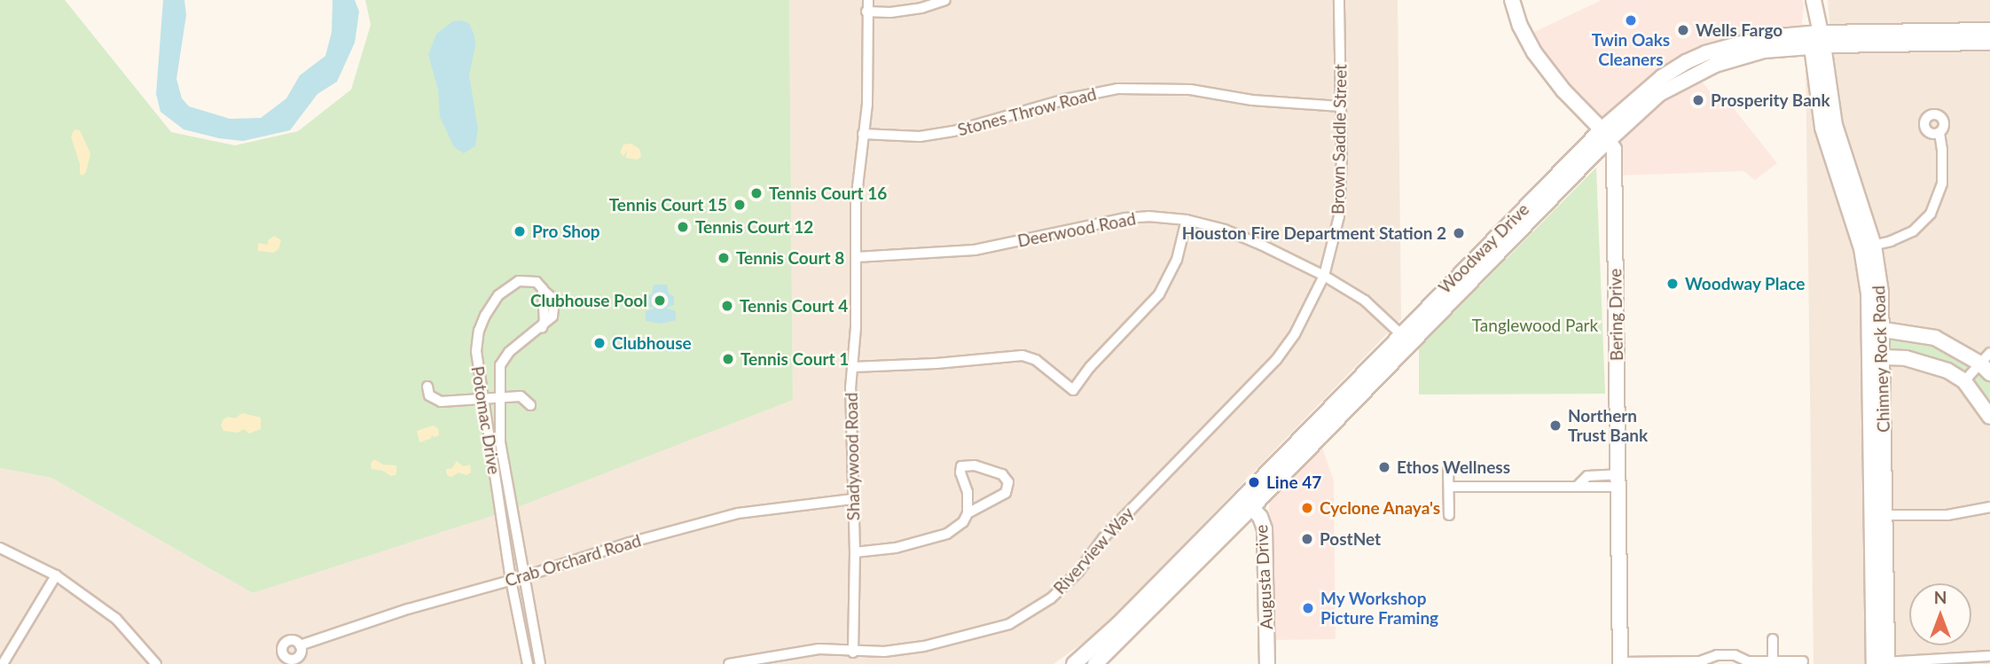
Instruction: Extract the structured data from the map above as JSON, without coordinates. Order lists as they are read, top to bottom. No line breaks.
{"streets":{"main road":["Woodway Drive","Bering Drive","Chimney Rock Road","Augusta Drive"],"street":["Stones Throw Road","Brown Saddle Street","Deerwood Road","Potomac Drive","Shadywood Road","Riverview Way","Crab Orchard Road"]},"crossings":[["Stones Throw Road","Brown Saddle Street"],["Stones Throw Road","Shadywood Road"],["Brown Saddle Street","Deerwood Road"],["Brown Saddle Street","Riverview Way"],["Deerwood Road","Woodway Drive"],["Deerwood Road","Shadywood Road"],["Deerwood Road","Riverview Way"],["Woodway Drive","Bering Drive"],["Woodway Drive","Chimney Rock Road"],["Woodway Drive","Augusta Drive"],["Potomac Drive","Crab Orchard Road"],["Shadywood Road","Riverview Way"],["Shadywood Road","Crab Orchard Road"]],"parks":["Tanglewood Park"],"places":["Twin Oaks Cleaners","Wells Fargo","Prosperity Bank","Tennis Court 16","Tennis Court 15","Tennis Court 12","Pro Shop","Houston Fire Department Station 2","Tennis Court 8","Woodway Place","Clubhouse Pool","Tennis Court 4","Clubhouse","Tennis Court 1","Northern Trust Bank","Ethos Wellness","Line 47","Cyclone Anaya's","PostNet","My Workshop Picture Framing"],"north":"top"}
